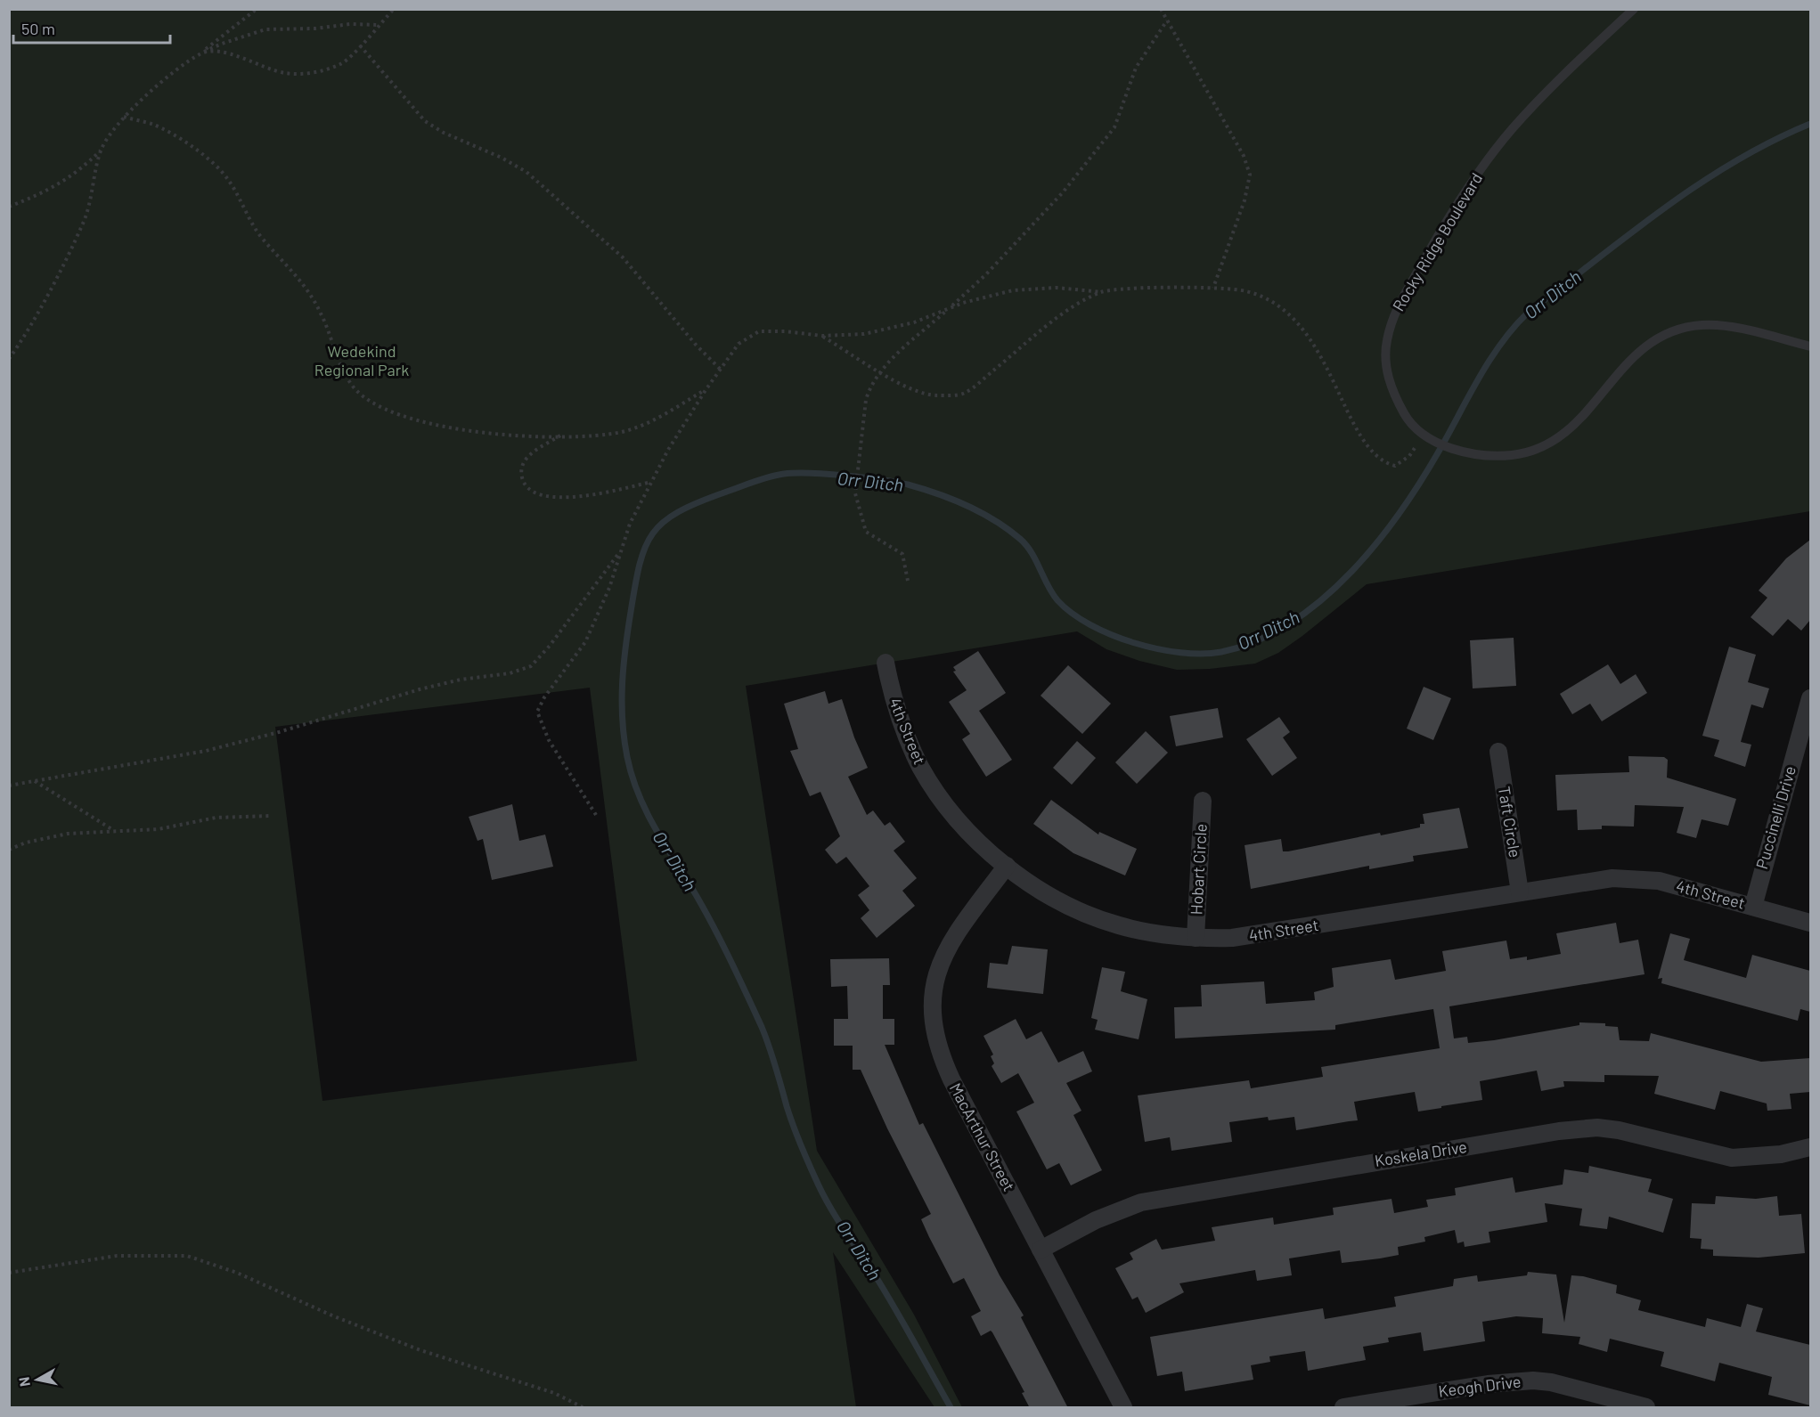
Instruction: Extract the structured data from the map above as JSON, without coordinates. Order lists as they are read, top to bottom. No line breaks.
{"streets":{"street":["4th Street","Puccinelli Drive","Taft Circle","Hobart Circle","MacArthur Street","Koskela Drive","Keogh Drive"],"lane":["Rocky Ridge Boulevard"]},"crossings":[["4th Street","Puccinelli Drive"],["4th Street","Taft Circle"],["4th Street","Hobart Circle"],["4th Street","MacArthur Street"],["MacArthur Street","Koskela Drive"]],"water":["Orr Ditch"],"parks":["Wedekind Regional Park"],"scale_bar":"50 m","north":"left"}
